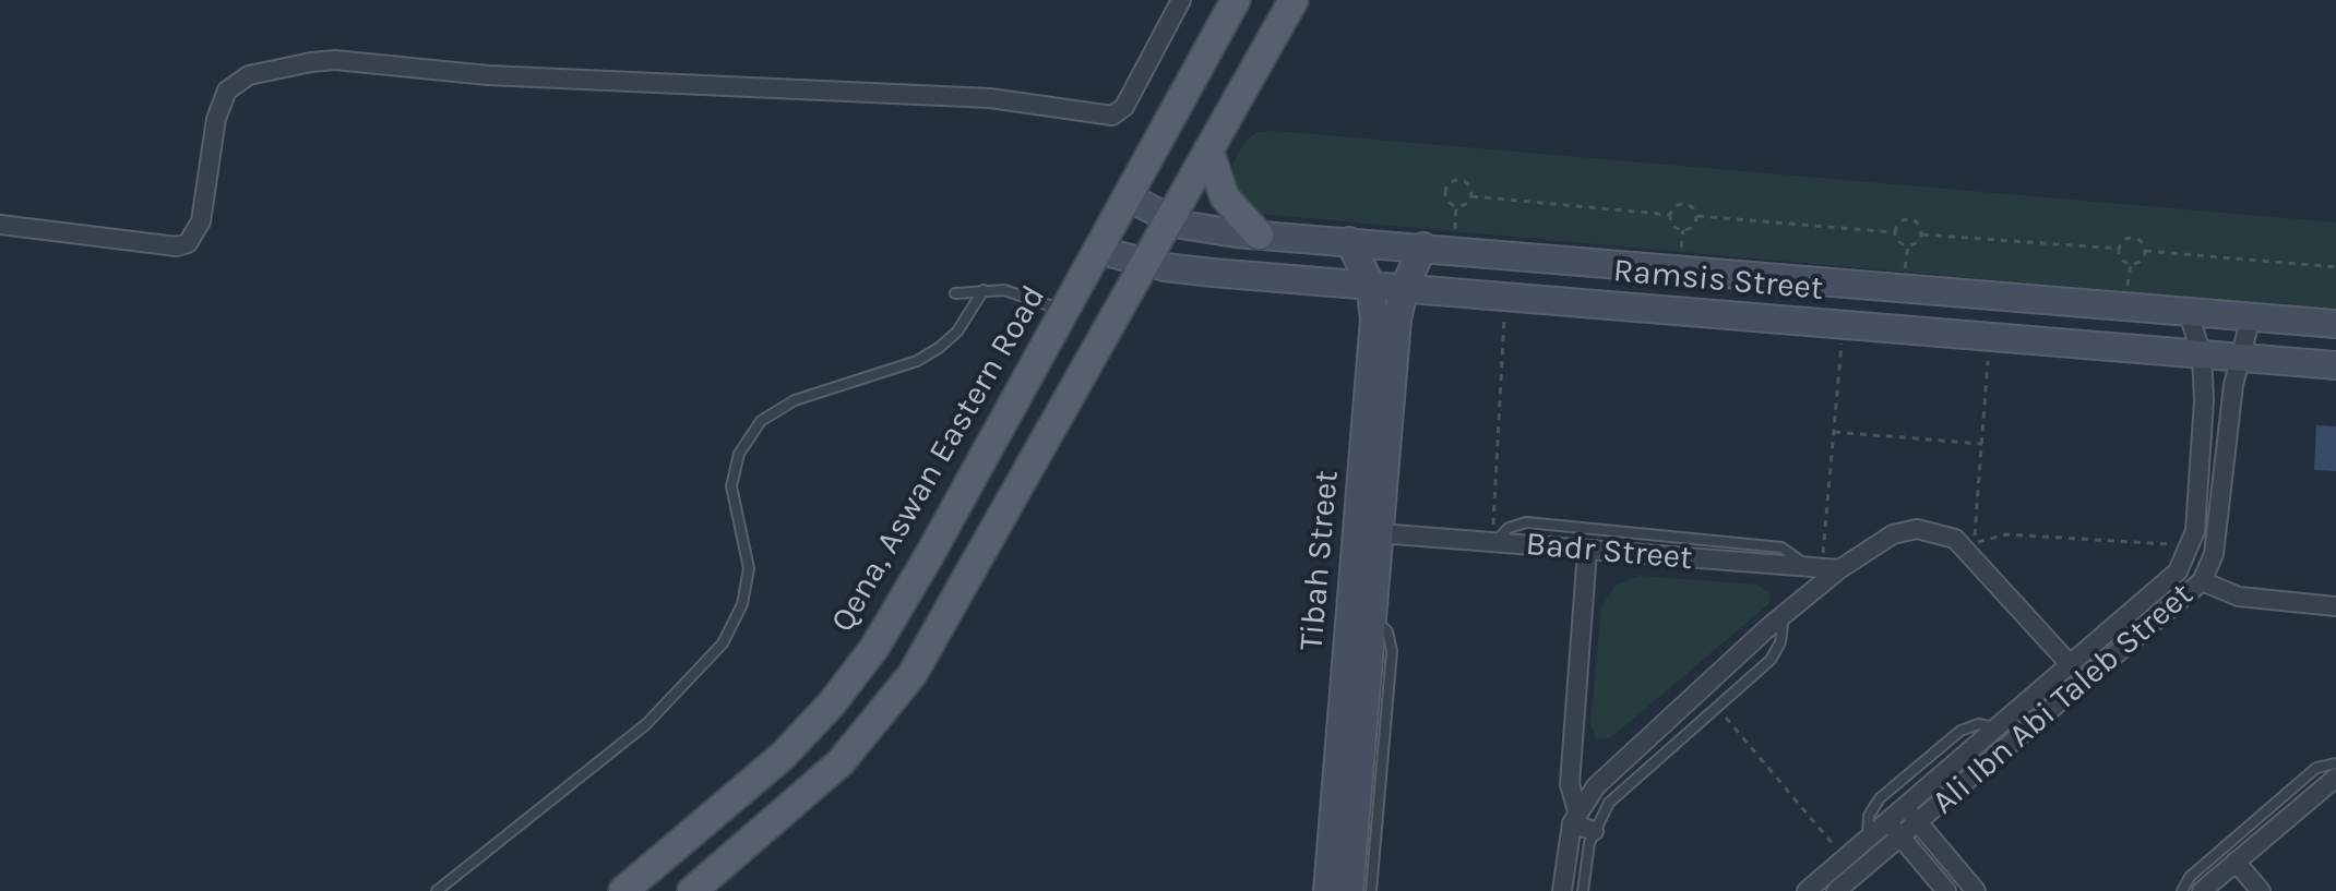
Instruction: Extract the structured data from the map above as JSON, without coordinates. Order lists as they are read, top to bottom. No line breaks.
{"streets":{"main road":["Ramsis Street","Qena, Aswan Eastern Road","Tibah Street"],"street":["Badr Street","Ali Ibn Abi Taleb Street"]},"crossings":[["Ramsis Street","Qena, Aswan Eastern Road"],["Ramsis Street","Tibah Street"],["Ramsis Street","Ali Ibn Abi Taleb Street"],["Badr Street","Tibah Street"]]}
